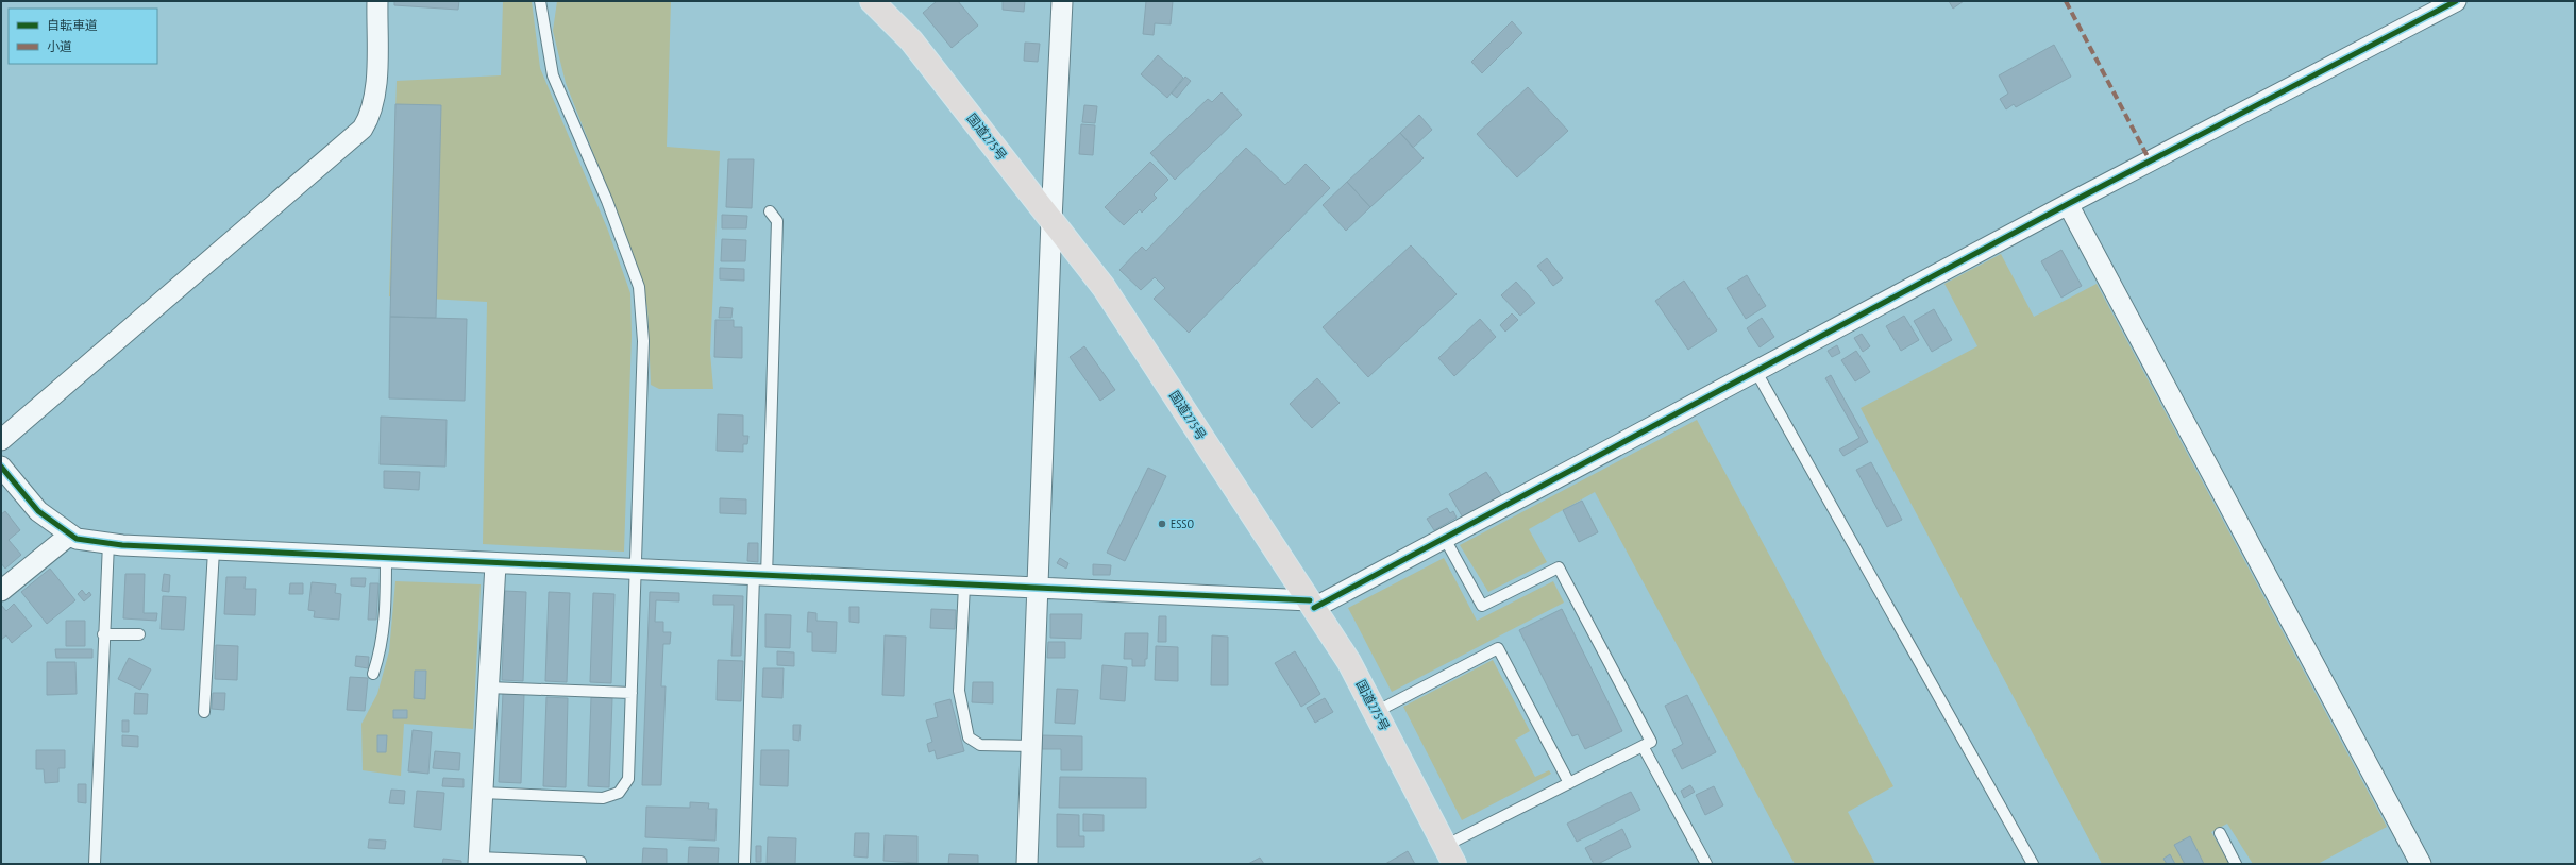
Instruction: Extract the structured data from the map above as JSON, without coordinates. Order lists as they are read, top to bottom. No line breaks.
{"streets":{"highway":["国道275号"]},"places":["ESSO"],"legend":["自転車道","小道"]}
